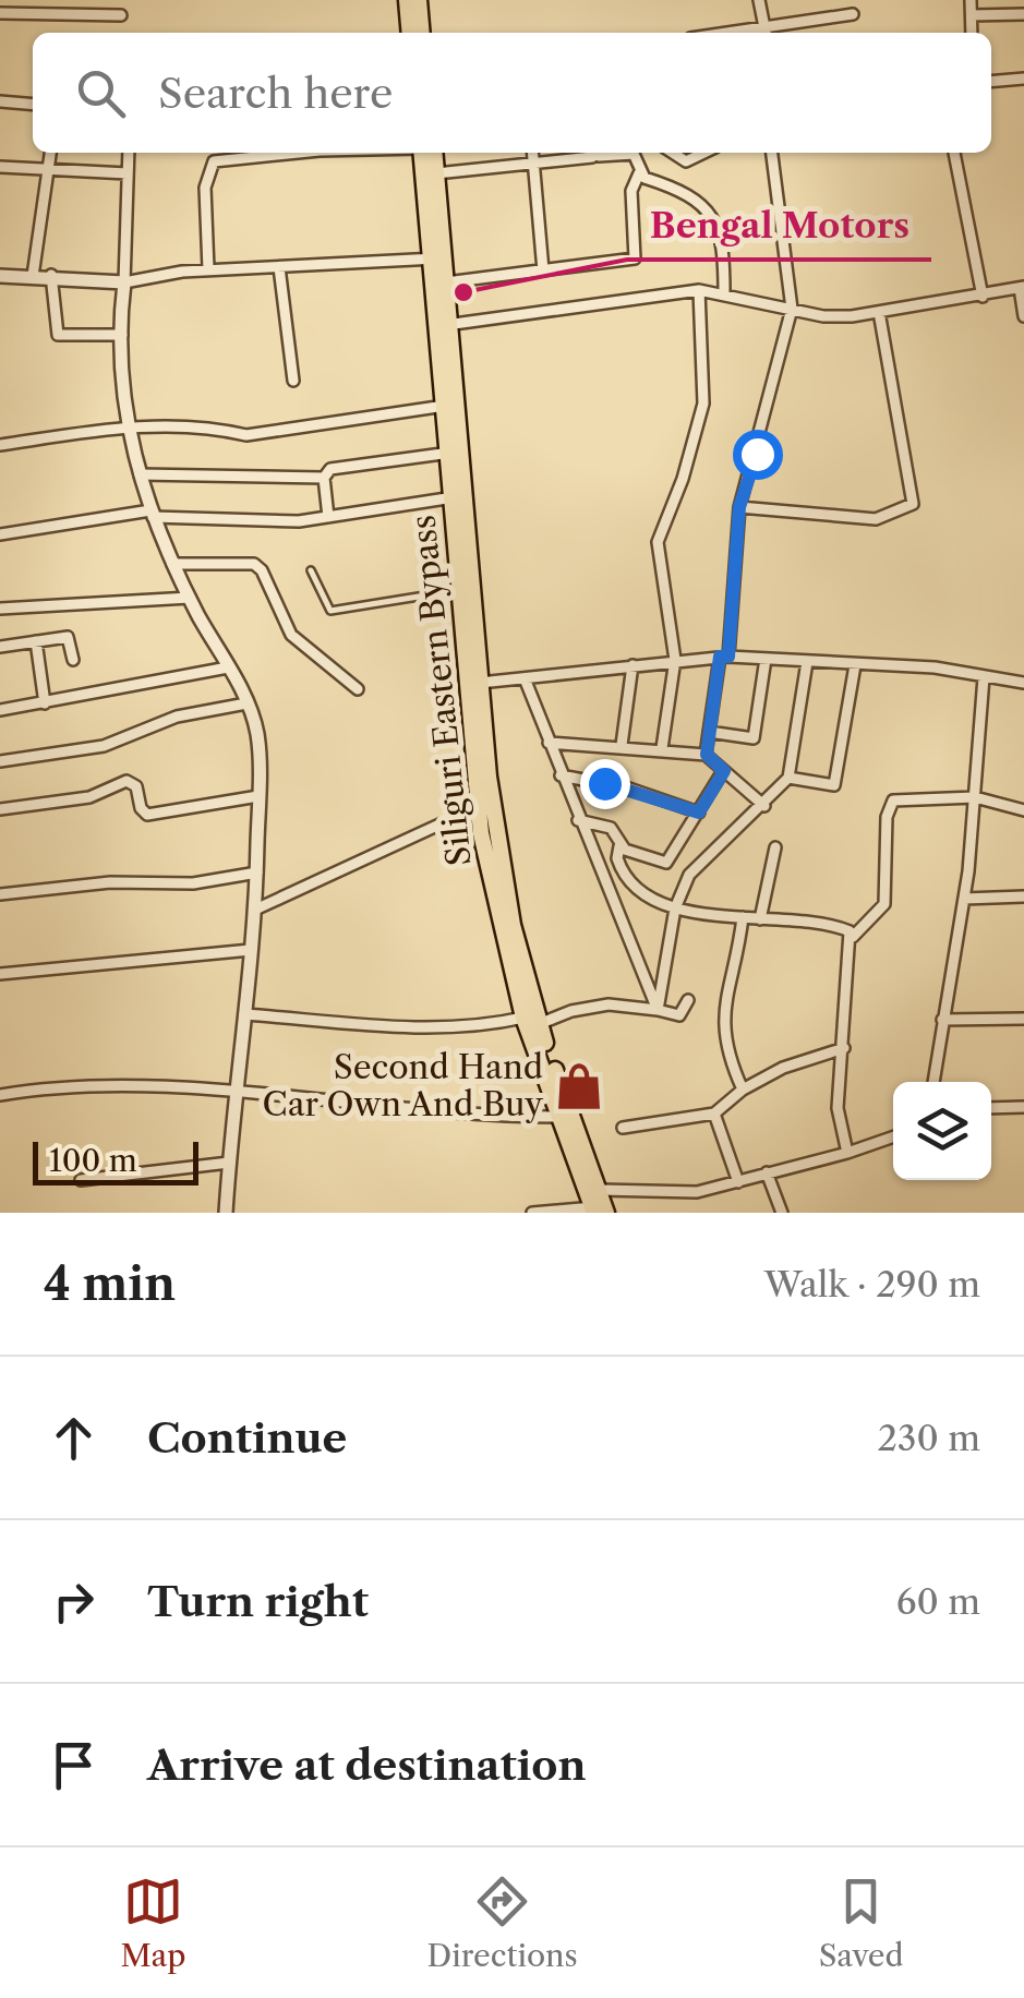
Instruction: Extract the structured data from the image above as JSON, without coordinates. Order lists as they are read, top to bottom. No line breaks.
{"streets":{"main road":["Siliguri Eastern Bypass"]},"places":{"other":["Bengal Motors"],"shop":["Second Hand Car Own And Buy"]},"scale_bar":"100 m","page":{"search":"Search here","scale":"100 m","heading":["4 min","Walk · 290 m"],"list":[["Continue","230 m"],["Turn right","60 m"],"Arrive at destination"],"nav":["Map","Directions","Saved"]}}
